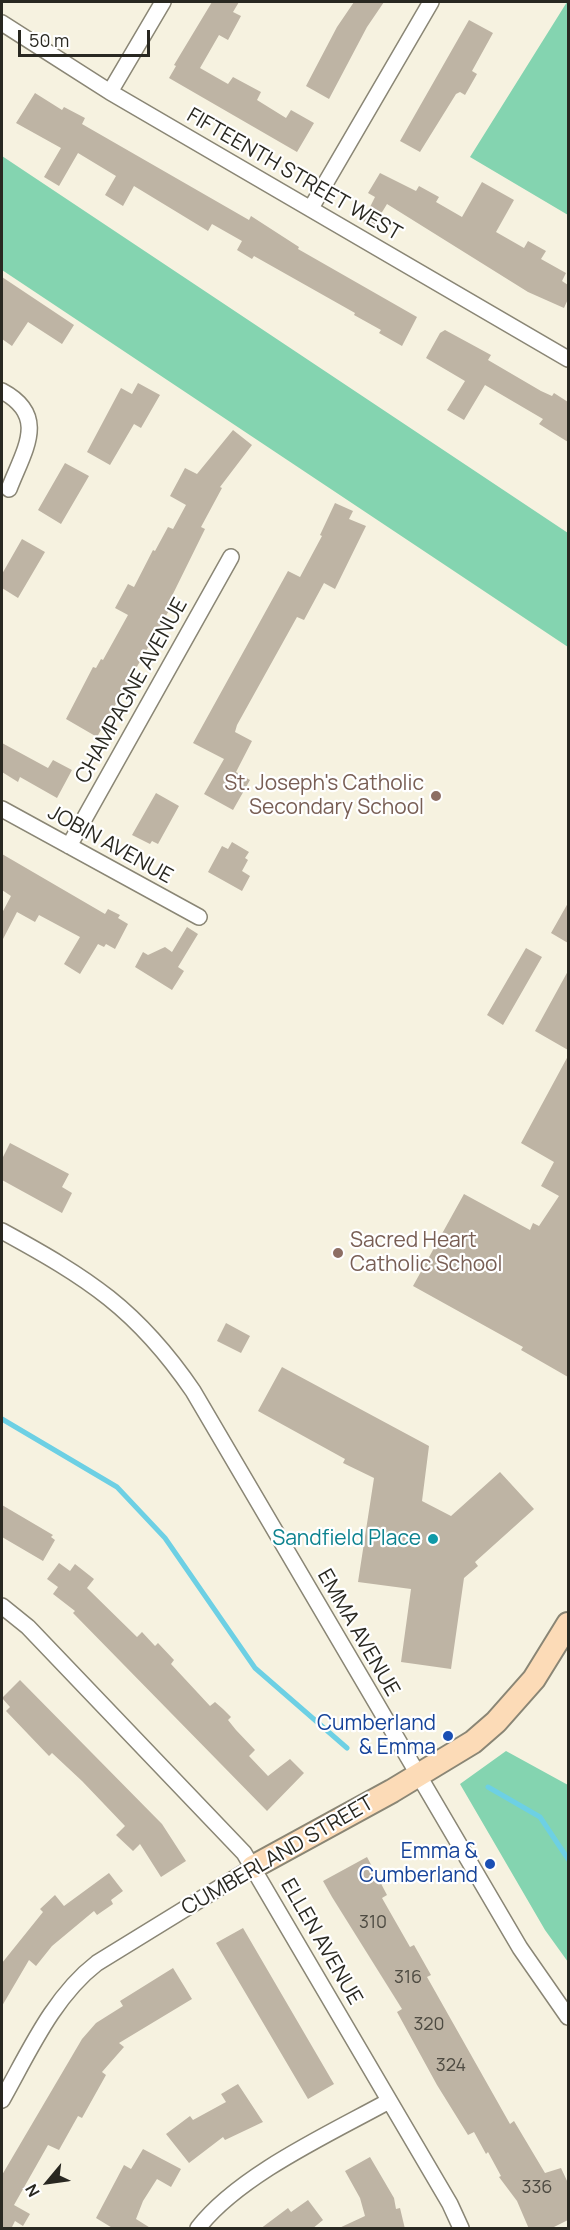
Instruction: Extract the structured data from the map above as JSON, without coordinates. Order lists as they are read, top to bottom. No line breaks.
{"streets":{"street":["FIFTEENTH STREET WEST","CHAMPAGNE AVENUE","JOBIN AVENUE","EMMA AVENUE","CUMBERLAND STREET","ELLEN AVENUE"]},"crossings":[["CHAMPAGNE AVENUE","JOBIN AVENUE"],["EMMA AVENUE","CUMBERLAND STREET"],["CUMBERLAND STREET","ELLEN AVENUE"]],"places":["St. Joseph's Catholic Secondary School","Sacred Heart Catholic School","Sandfield Place","Cumberland & Emma","Emma & Cumberland"],"house_numbers":["310","316","320","324","336"],"scale_bar":"50 m","north":"bottom left"}
